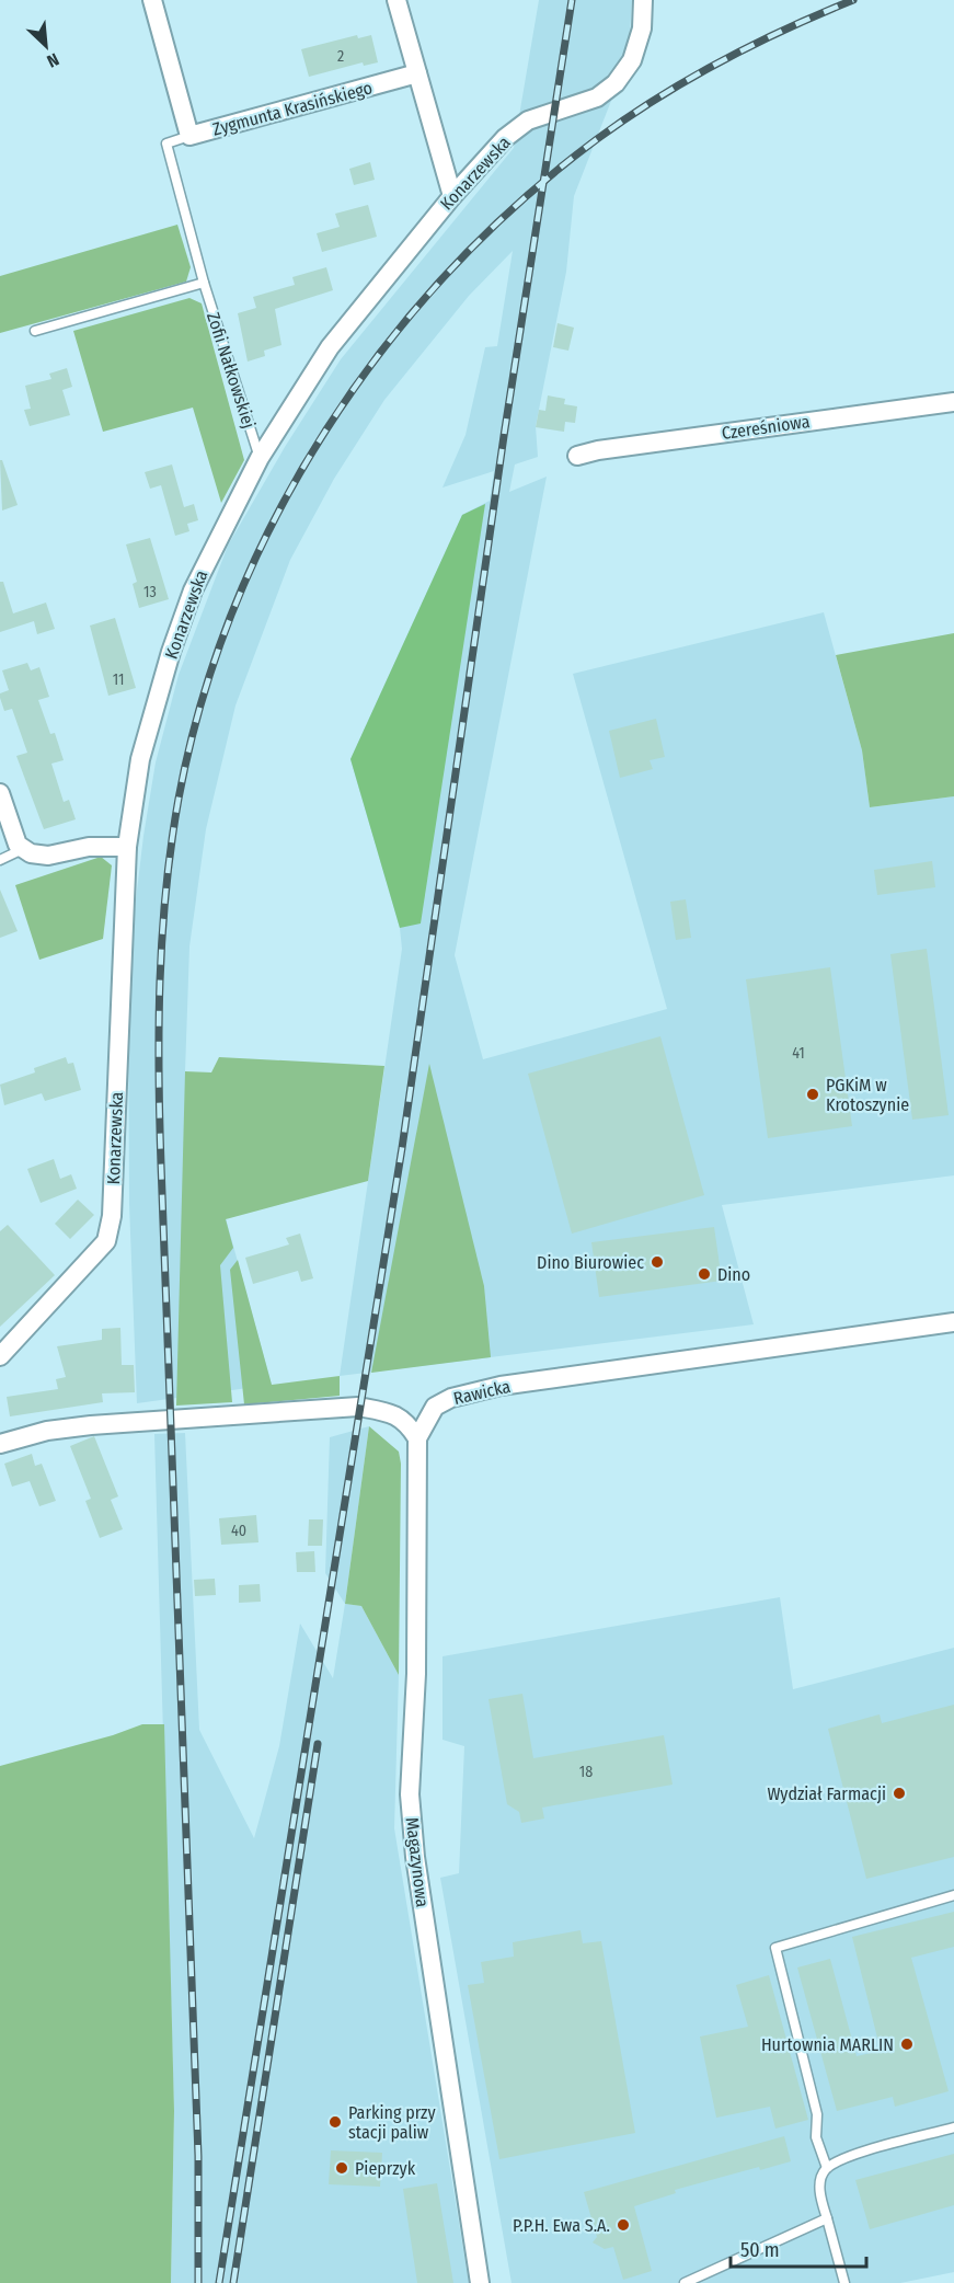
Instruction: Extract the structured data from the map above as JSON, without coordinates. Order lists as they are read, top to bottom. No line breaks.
{"streets":{"street":["Zygmunta Krasińskiego","Konarzewska","Czereśniowa","Rawicka","Magazynowa"],"lane":["Zofii Nałkowskiej"]},"crossings":[["Zygmunta Krasińskiego","Zofii Nałkowskiej"],["Konarzewska","Zofii Nałkowskiej"],["Rawicka","Magazynowa"]],"places":["PGKiM w Krotoszynie","Dino Biurowiec","Dino","Wydział Farmacji","Hurtownia MARLIN","Parking przy stacji paliw","Pieprzyk","P.P.H. Ewa S.A."],"house_numbers":["2","13","11","41","40","18"],"scale_bar":"50 m","north":"bottom right"}
